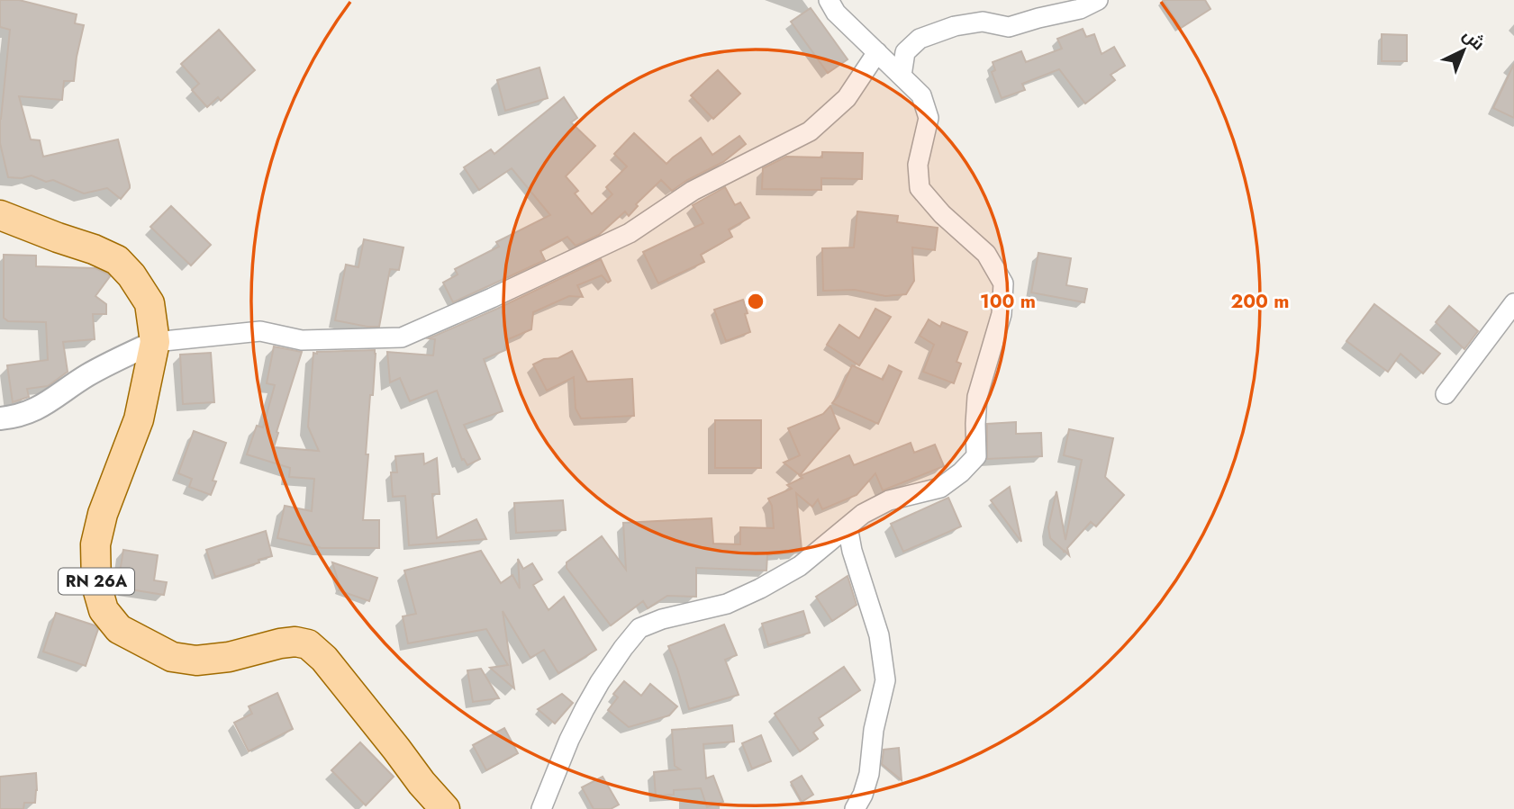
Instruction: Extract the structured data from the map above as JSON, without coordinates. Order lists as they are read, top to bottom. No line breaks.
{"streets":{"main road":["RN 26A"]},"north":"top right","rings":["100 m","200 m"]}
